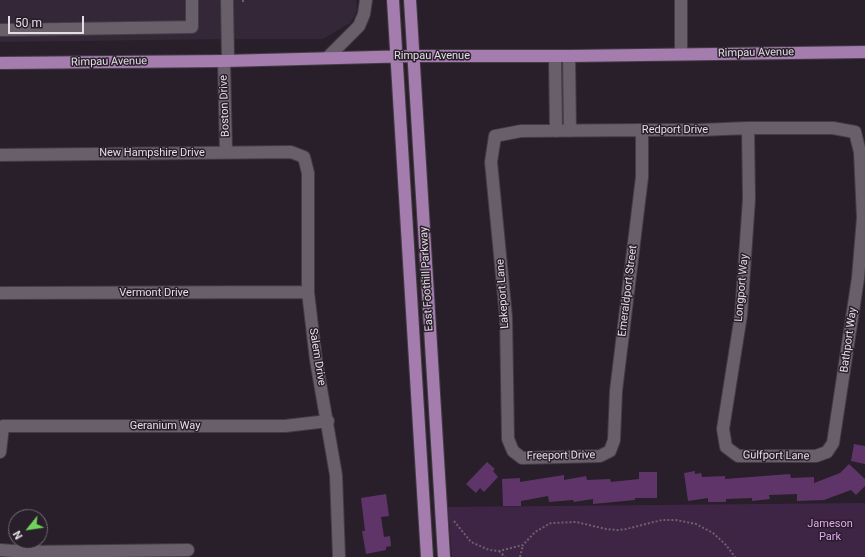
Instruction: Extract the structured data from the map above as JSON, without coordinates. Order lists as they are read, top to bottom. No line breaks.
{"streets":{"main road":["Rimpau Avenue","East Foothill Parkway"],"street":["Boston Drive","Redport Drive","New Hampshire Drive","Longport Way","Emeraldport Street","Vermont Drive","Lakeport Lane","Bathport Way","Salem Drive","Geranium Way","Freeport Drive","Gulfport Lane"]},"crossings":[["Rimpau Avenue","Boston Drive"],["Rimpau Avenue","East Foothill Parkway"],["Boston Drive","New Hampshire Drive"],["Redport Drive","Longport Way"],["Redport Drive","Emeraldport Street"],["Redport Drive","Lakeport Lane"],["Redport Drive","Bathport Way"],["New Hampshire Drive","Salem Drive"],["Longport Way","Gulfport Lane"],["Emeraldport Street","Freeport Drive"],["Vermont Drive","Salem Drive"],["Lakeport Lane","Freeport Drive"],["Bathport Way","Gulfport Lane"],["Salem Drive","Geranium Way"]],"parks":["Jameson Park"],"scale_bar":"50 m","north":"bottom left"}
